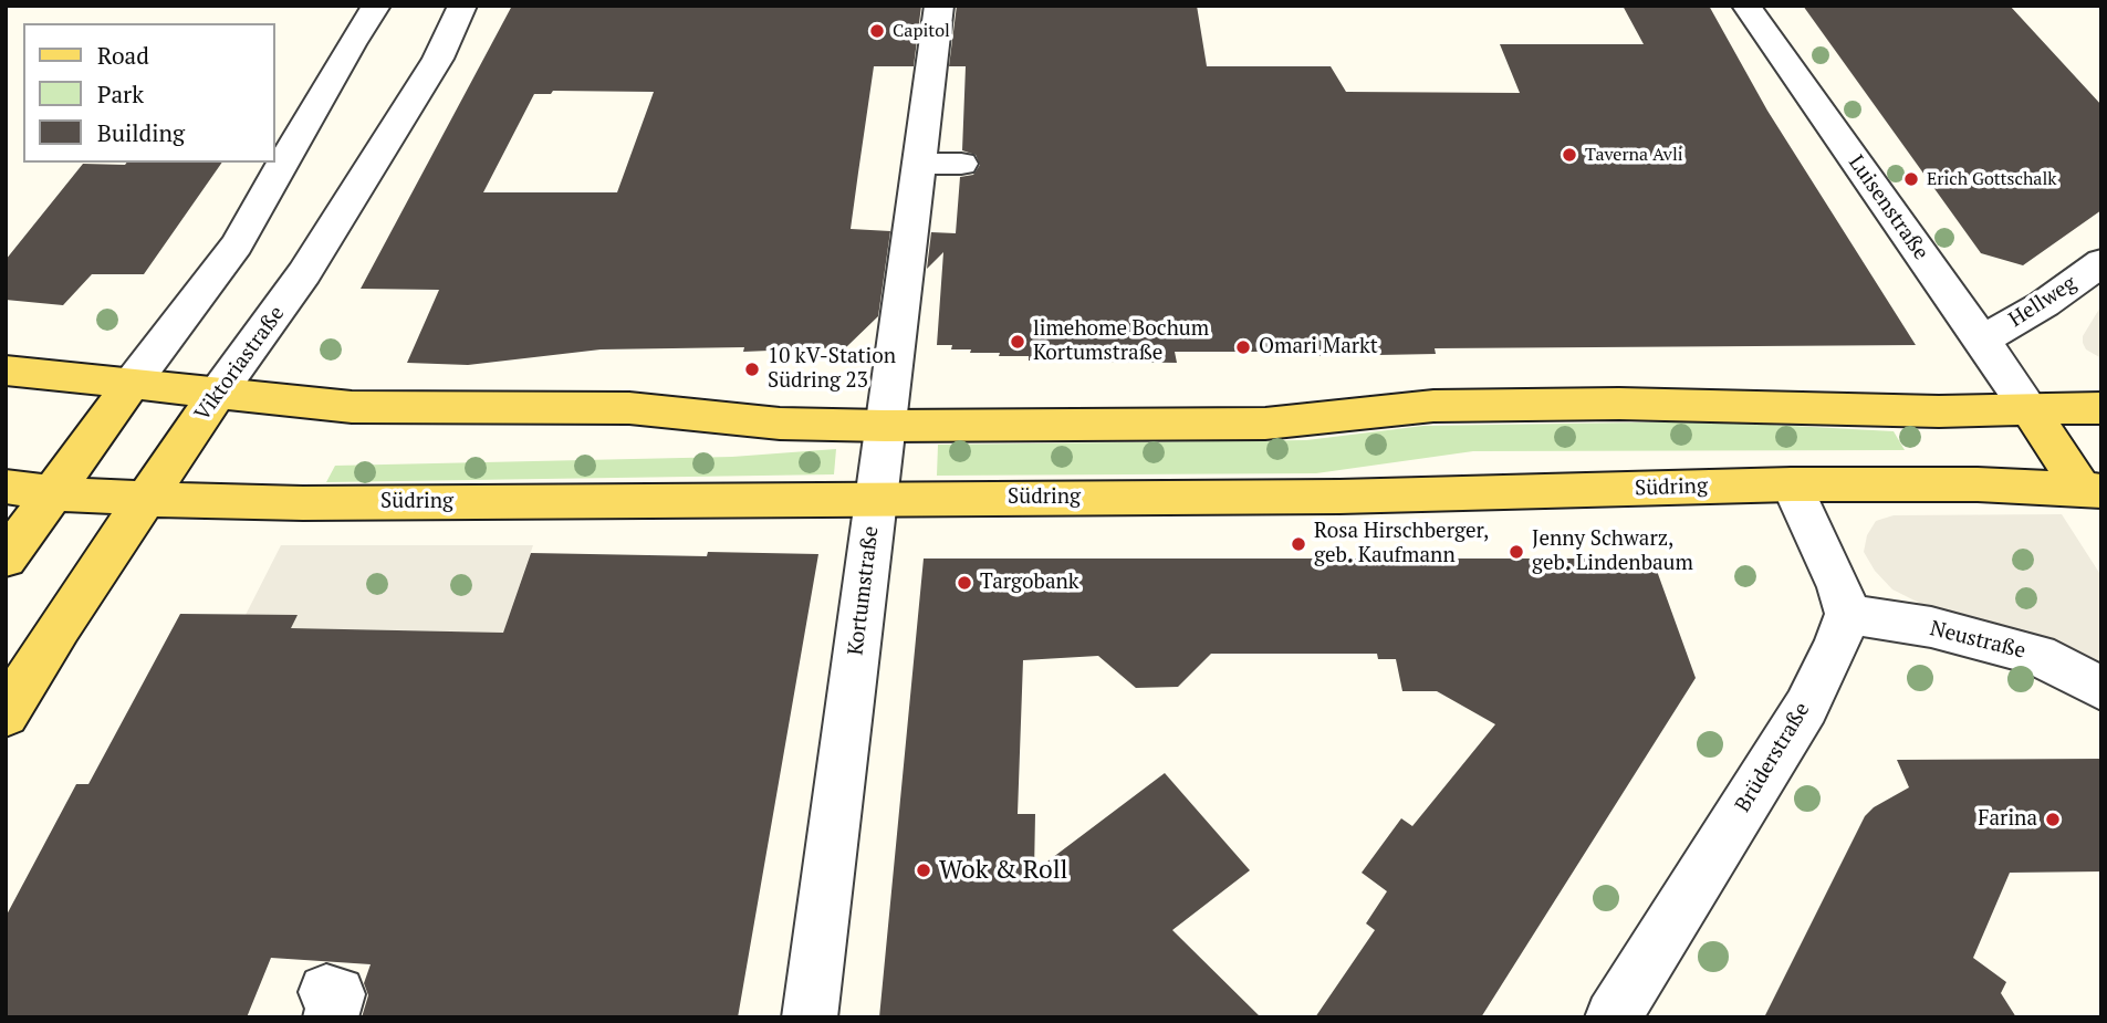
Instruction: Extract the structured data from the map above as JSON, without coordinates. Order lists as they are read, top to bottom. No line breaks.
{"streets":{"main road":["Viktoriastraße","Südring"],"street":["Luisenstraße","Hellweg","Kortumstraße","Neustraße","Brüderstraße"]},"crossings":[["Luisenstraße","Hellweg"],["Luisenstraße","Südring"],["Viktoriastraße","Südring"],["Südring","Kortumstraße"],["Neustraße","Brüderstraße"]],"places":["Capitol","Taverna Avli","Erich Gottschalk","limehome Bochum Kortumstraße","Omari Markt","10 kV-Station Südring 23","Rosa Hirschberger, geb. Kaufmann","Jenny Schwarz, geb. Lindenbaum","Targobank","Farina","Wok & Roll"],"legend":["Road","Park","Building"]}
